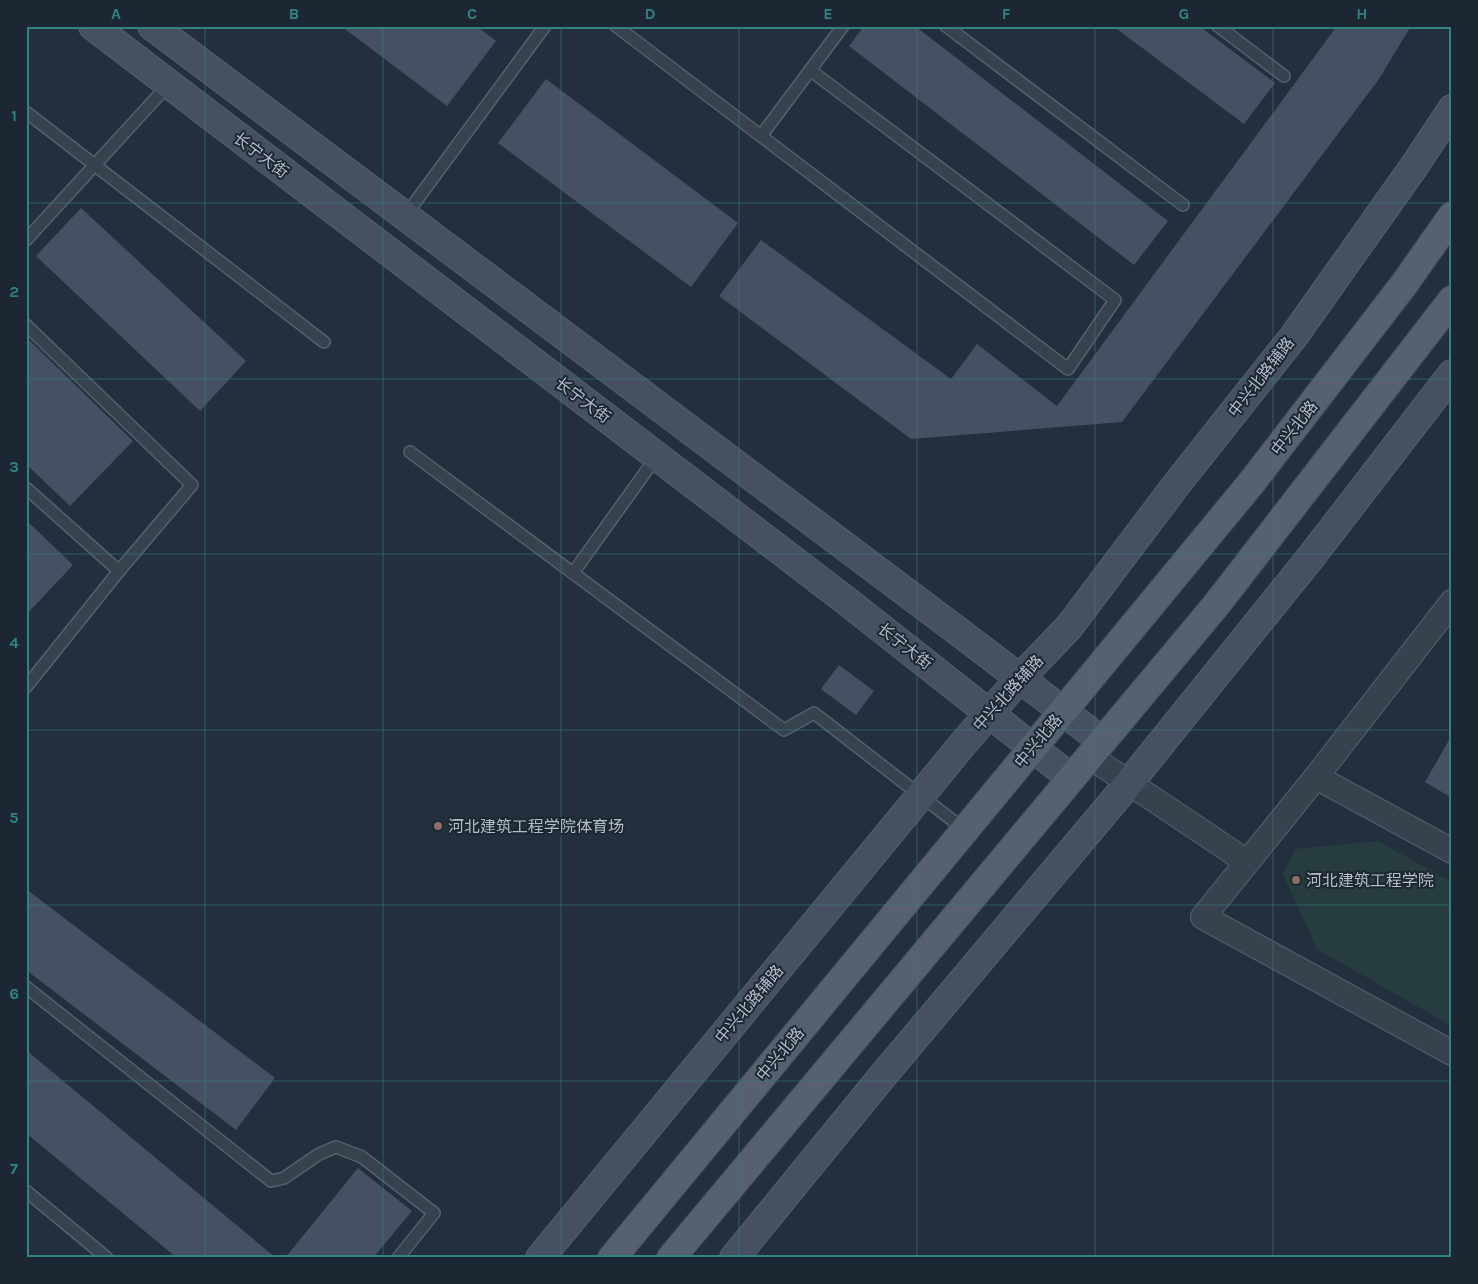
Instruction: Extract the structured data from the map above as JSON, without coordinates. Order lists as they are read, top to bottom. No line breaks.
{"streets":{"main road":["中兴北路"],"street":["长宁大街","中兴北路辅路"]},"crossings":[["长宁大街","中兴北路辅路"],["长宁大街","中兴北路"]],"places":["河北建筑工程学院体育场","河北建筑工程学院"],"grid":{"columns":["A","B","C","D","E","F","G","H"],"rows":["1","2","3","4","5","6","7"]}}
